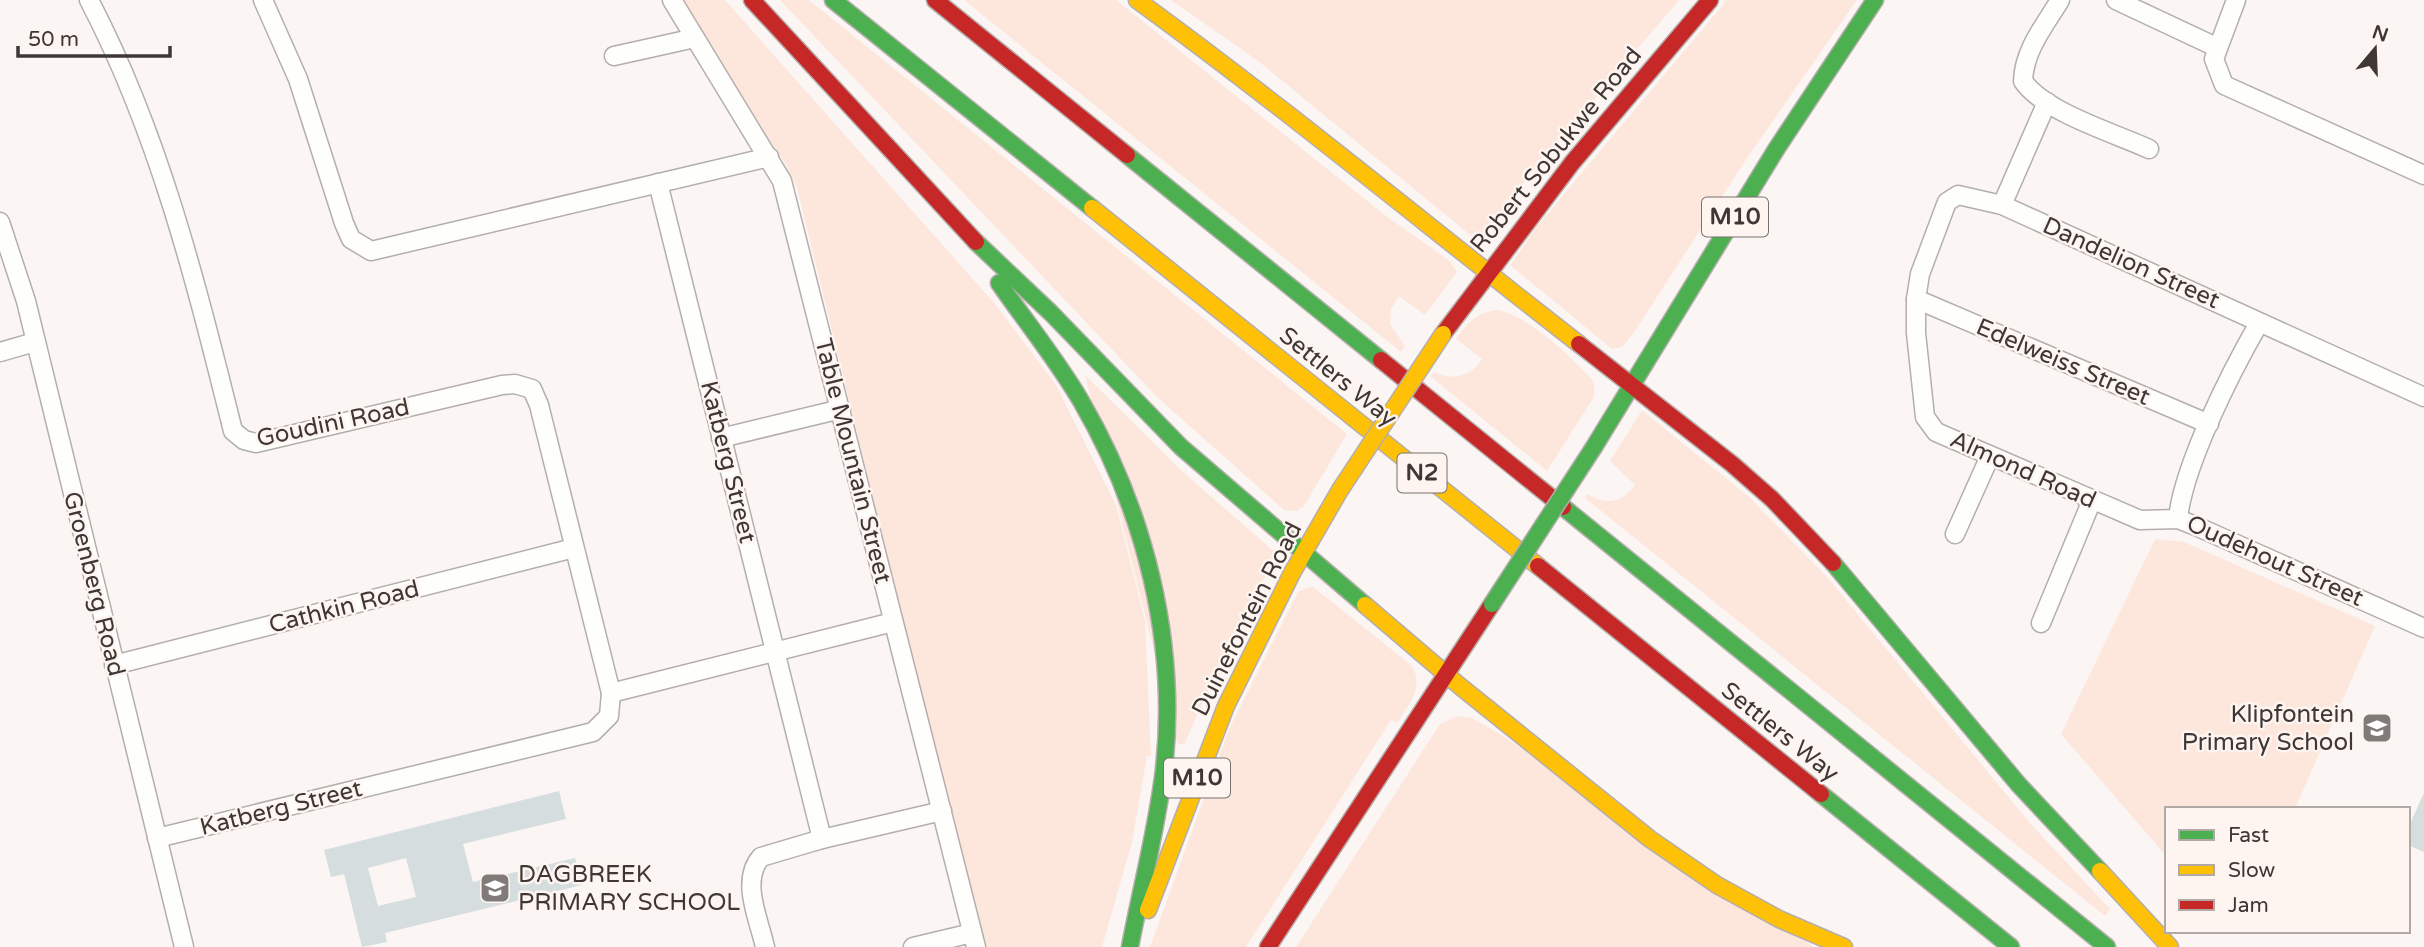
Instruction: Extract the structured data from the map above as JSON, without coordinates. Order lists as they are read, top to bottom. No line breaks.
{"streets":{"main road":["Robert Sobukwe Road","M10","Settlers Way","N2","Duinefontein Road"],"street":["Dandelion Street","Edelweiss Street","Goudini Road","Table Mountain Street","Katberg Street","Almond Road","Oudehout Street","Groenberg Road","Cathkin Road"]},"crossings":[["Robert Sobukwe Road","Duinefontein Road"],["Dandelion Street","Almond Road"],["Dandelion Street","Oudehout Street"],["Edelweiss Street","Almond Road"],["Edelweiss Street","Oudehout Street"],["Goudini Road","Katberg Street"],["Goudini Road","Cathkin Road"],["Katberg Street","Groenberg Road"],["Almond Road","Oudehout Street"],["Groenberg Road","Cathkin Road"]],"places":{"school or university":["Klipfontein Primary School","DAGBREEK PRIMARY SCHOOL"]},"legend":["Fast","Slow","Jam"],"scale_bar":"50 m","north":"top"}
